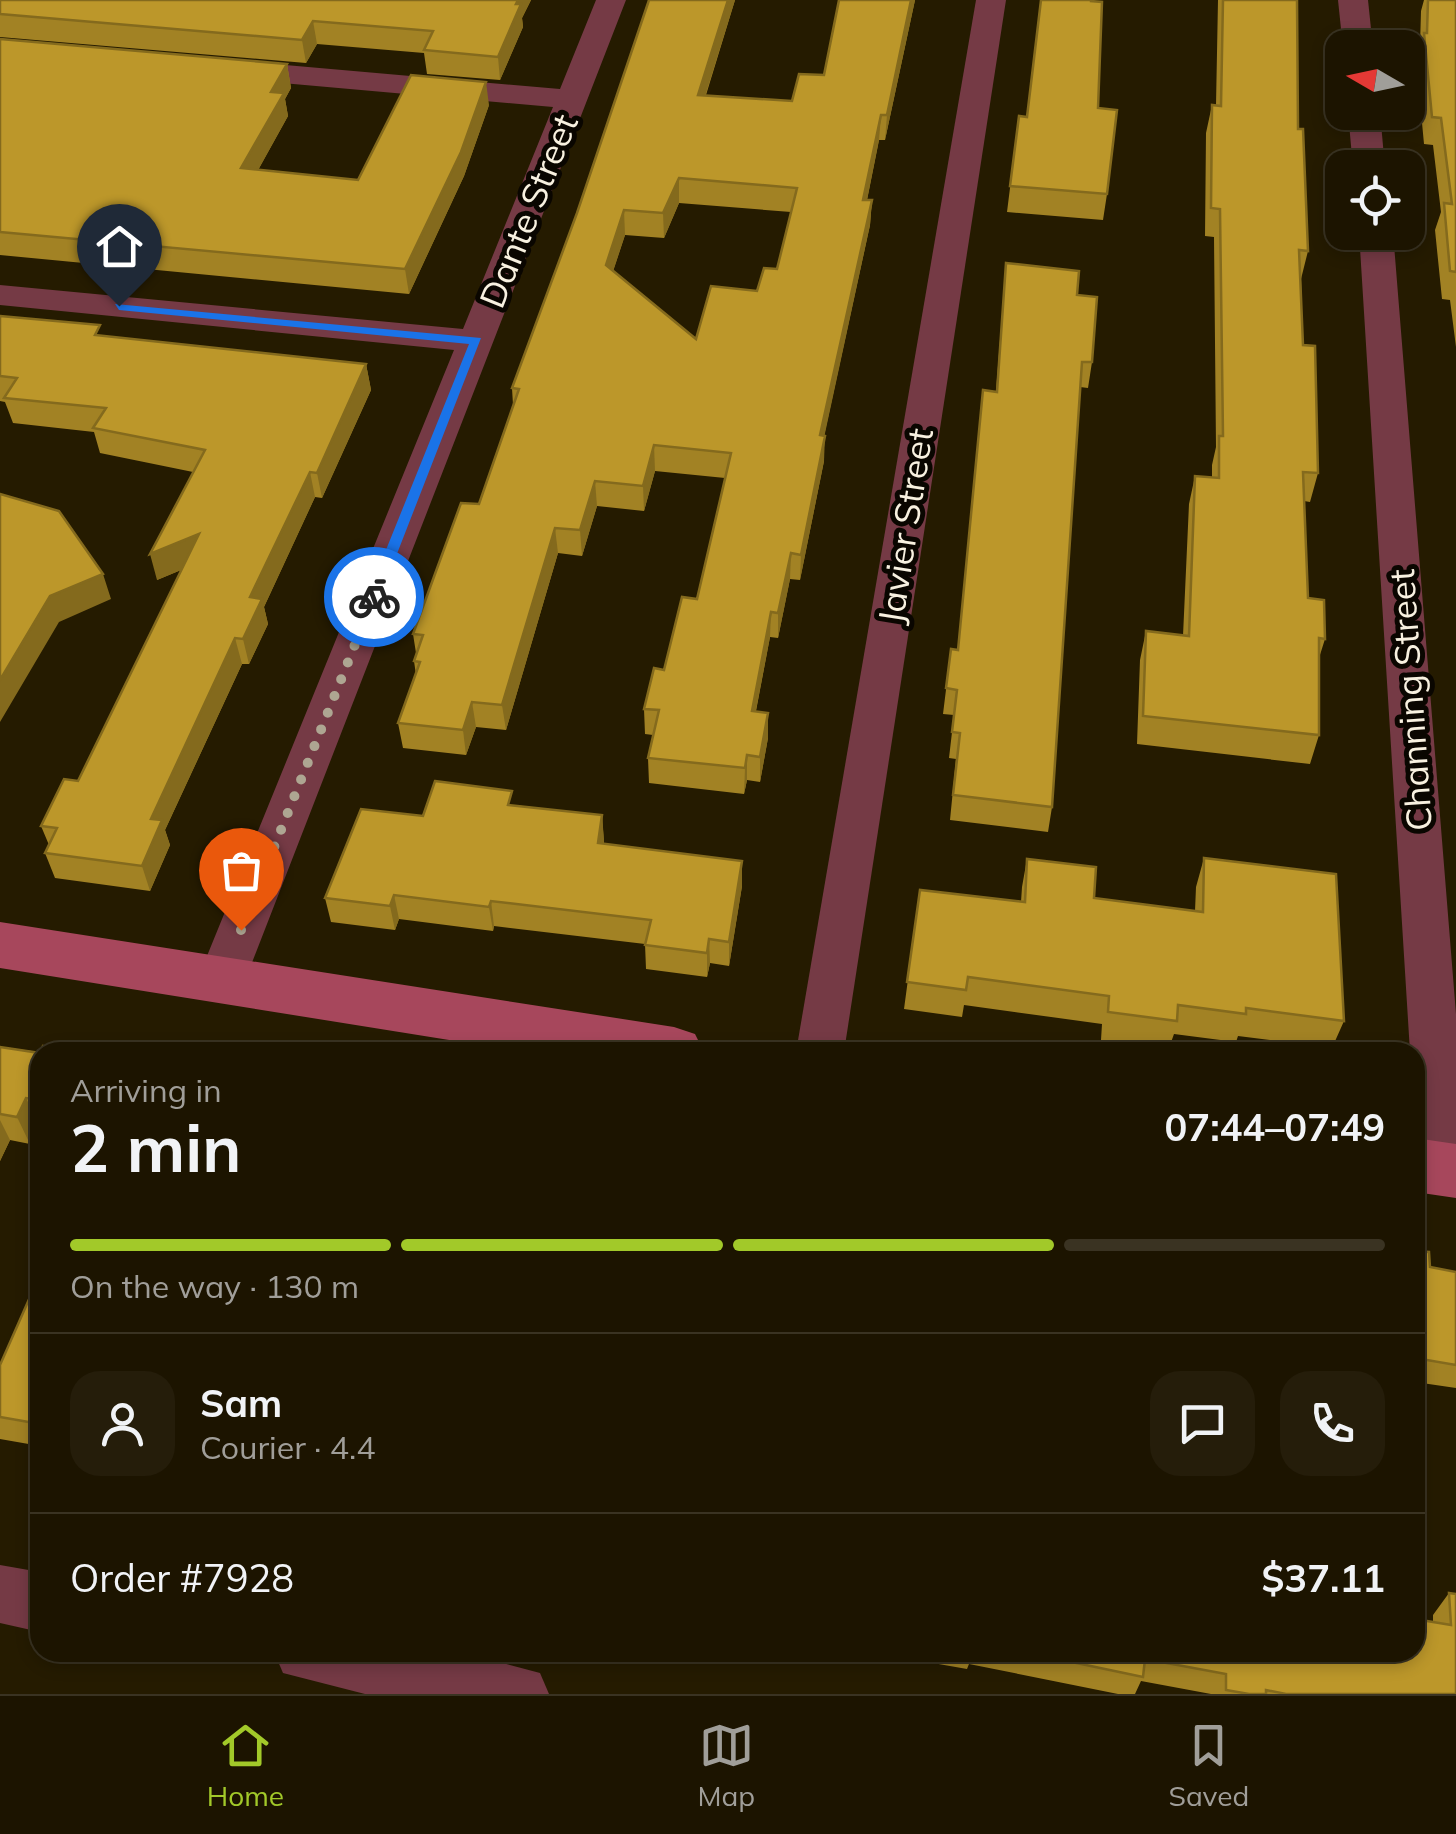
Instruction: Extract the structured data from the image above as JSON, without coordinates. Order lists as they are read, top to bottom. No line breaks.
{"streets":{"street":["Dante Street","Javier Street","Channing Street"]},"north":"left","page":{"heading":["2 min","Arriving in","07:44–07:49"],"panel":["Sam","Courier · 4.4","Order #7928","$37.11"],"bar":"On the way · 130 m","tabs":["Home","Map","Saved"]}}
